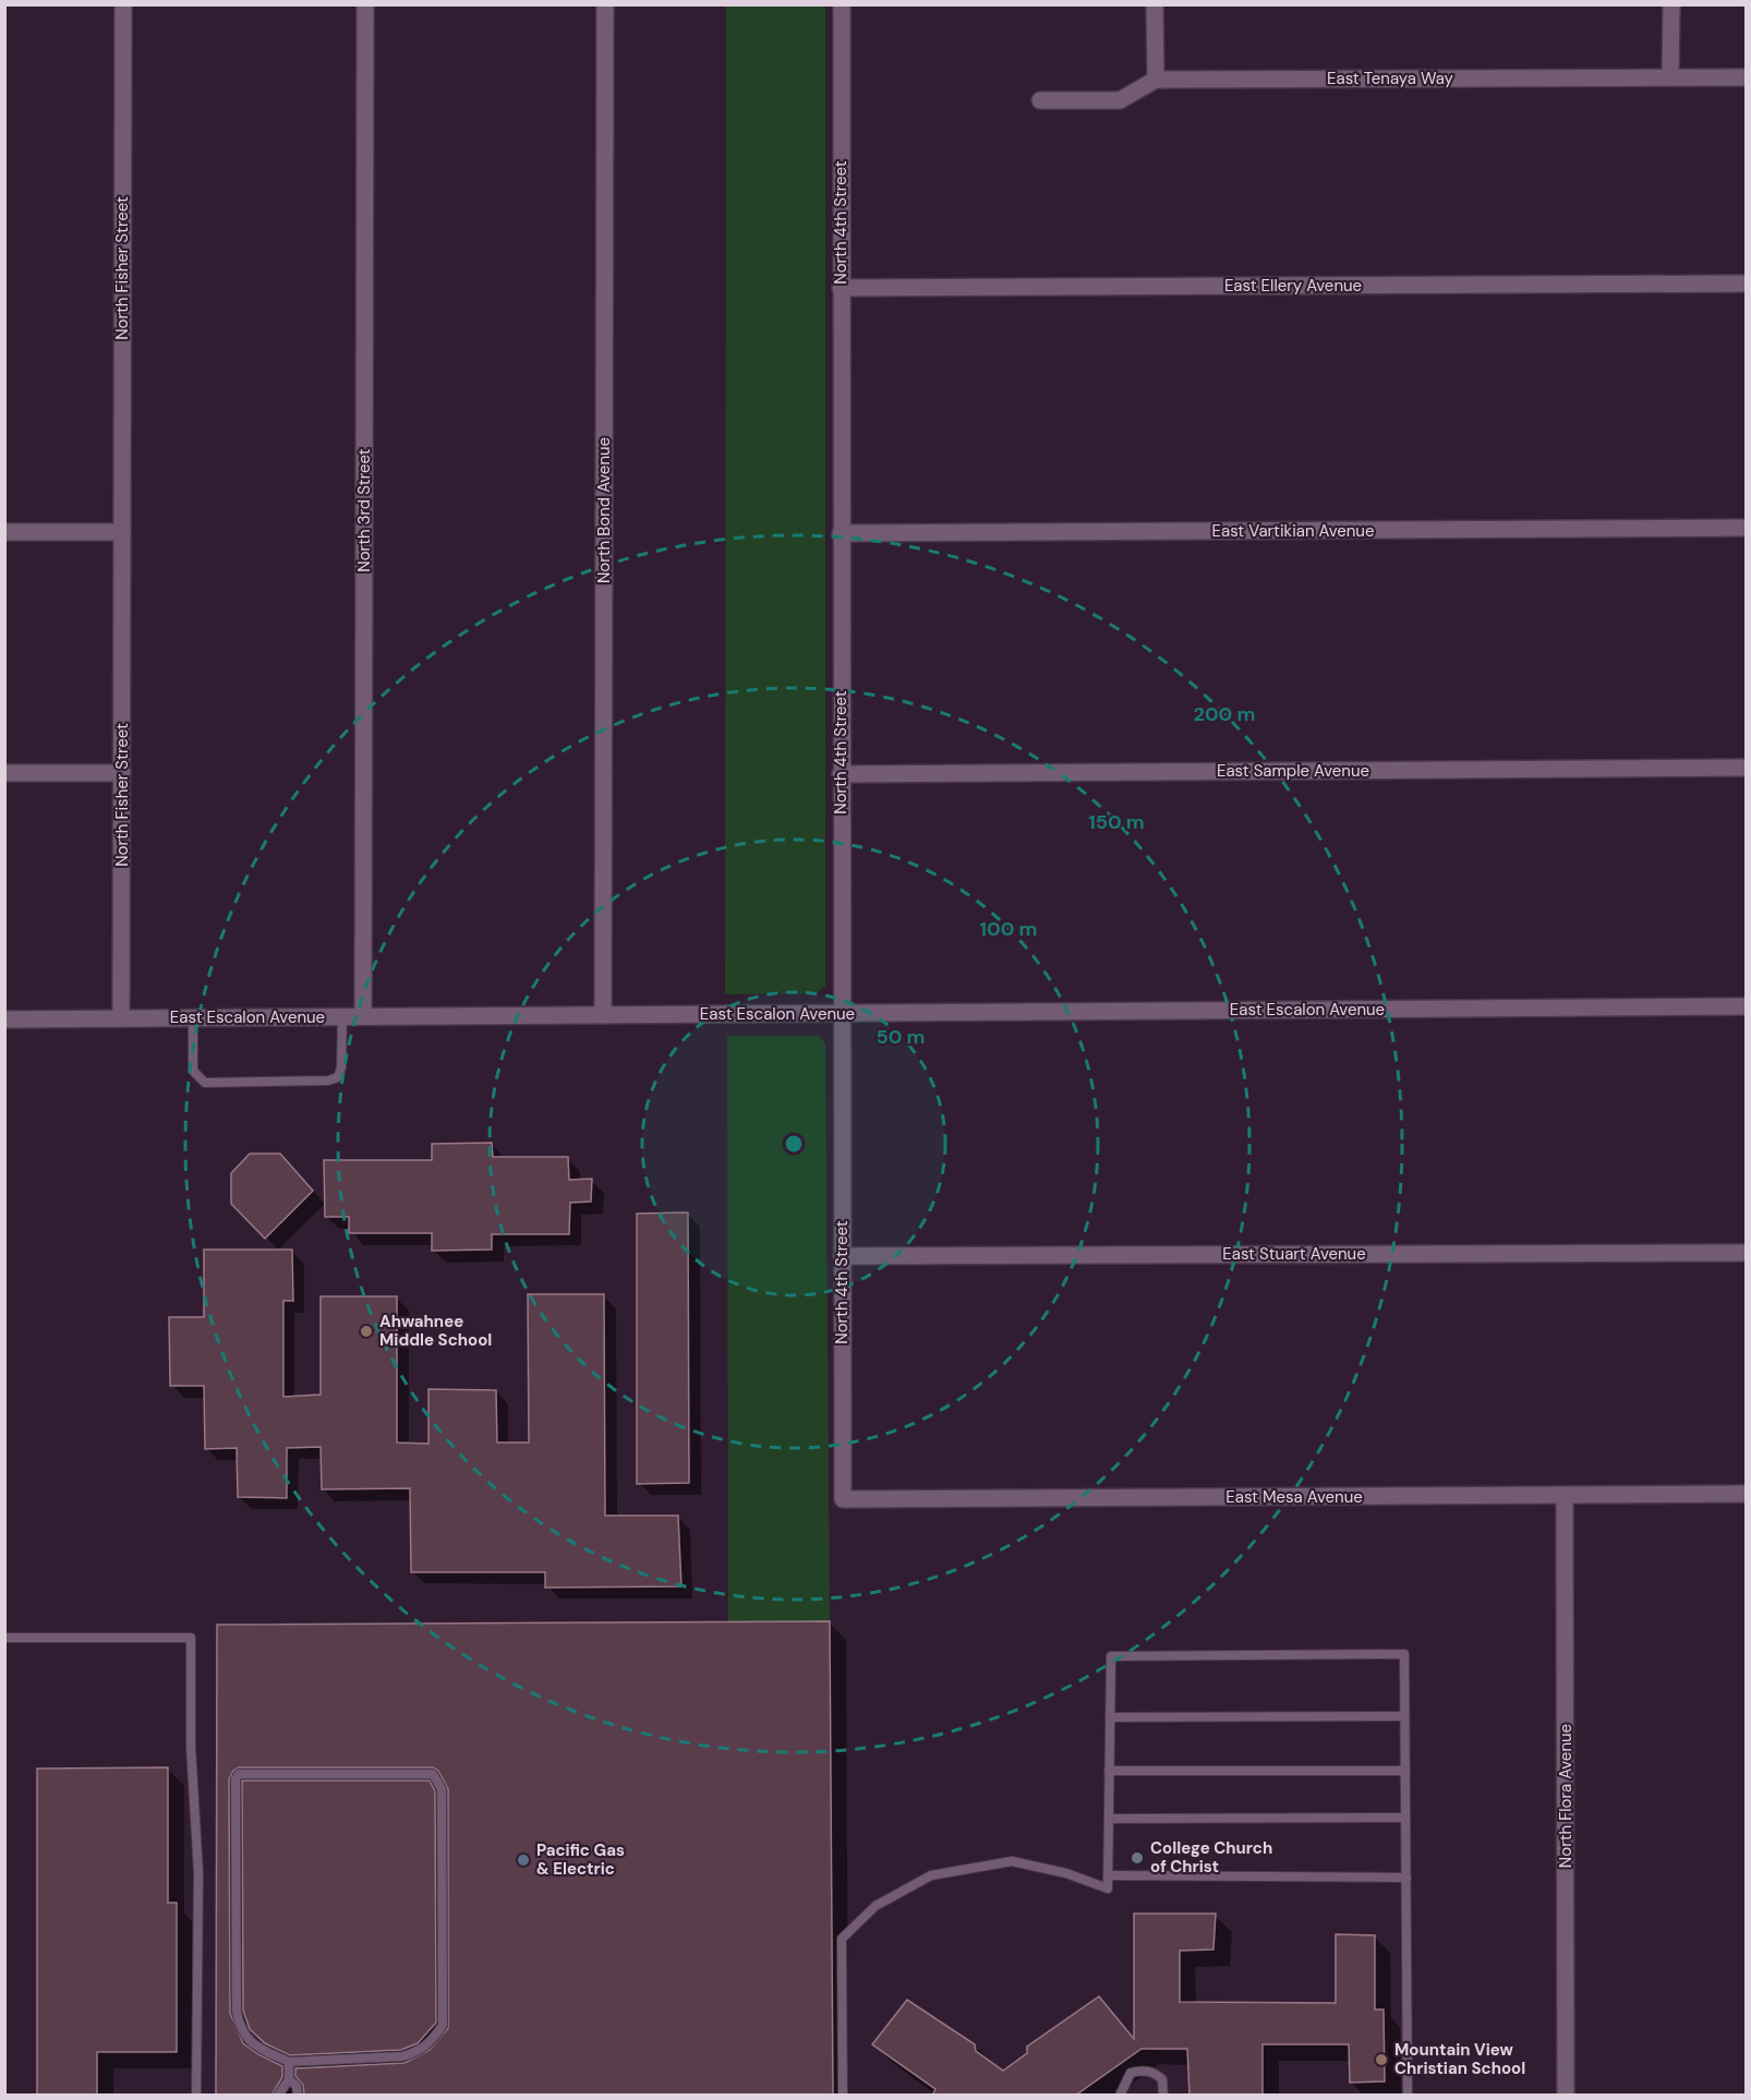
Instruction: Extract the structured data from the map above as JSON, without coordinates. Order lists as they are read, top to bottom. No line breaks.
{"streets":{"street":["East Tenaya Way","North 4th Street","North Fisher Street","East Ellery Avenue","North 3rd Street","North Bond Avenue","East Vartikian Avenue","East Sample Avenue","East Escalon Avenue","East Stuart Avenue","East Mesa Avenue","North Flora Avenue"]},"crossings":[["North 4th Street","East Ellery Avenue"],["North 4th Street","East Vartikian Avenue"],["North 4th Street","East Sample Avenue"],["North 4th Street","East Escalon Avenue"],["North 4th Street","East Stuart Avenue"],["North 4th Street","East Mesa Avenue"],["North Fisher Street","East Escalon Avenue"],["North 3rd Street","East Escalon Avenue"],["North Bond Avenue","East Escalon Avenue"],["East Mesa Avenue","North Flora Avenue"]],"places":["Ahwahnee Middle School","College Church of Christ","Pacific Gas & Electric","Mountain View Christian School"],"rings":["200 m","150 m","100 m","50 m"]}
